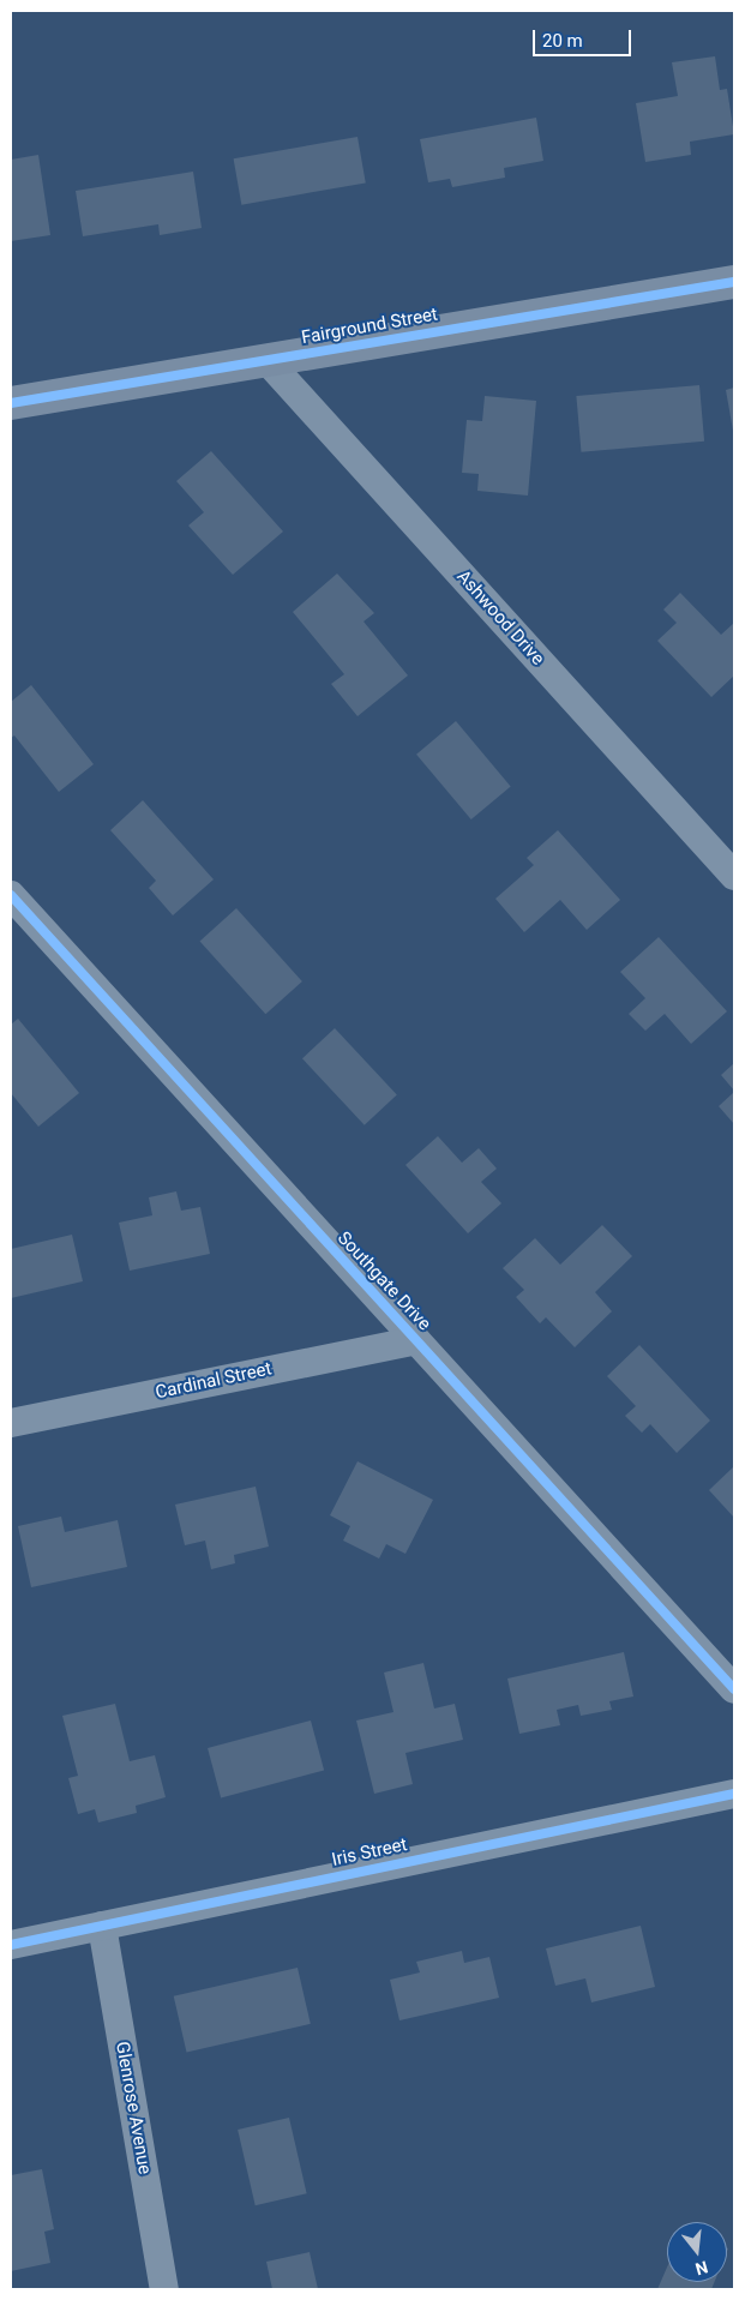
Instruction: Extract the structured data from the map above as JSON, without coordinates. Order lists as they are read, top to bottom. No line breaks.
{"streets":{"street":["Fairground Street","Ashwood Drive","Southgate Drive","Cardinal Street","Iris Street","Glenrose Avenue"]},"crossings":[["Fairground Street","Ashwood Drive"],["Southgate Drive","Cardinal Street"],["Iris Street","Glenrose Avenue"]],"scale_bar":"20 m","north":"bottom"}
